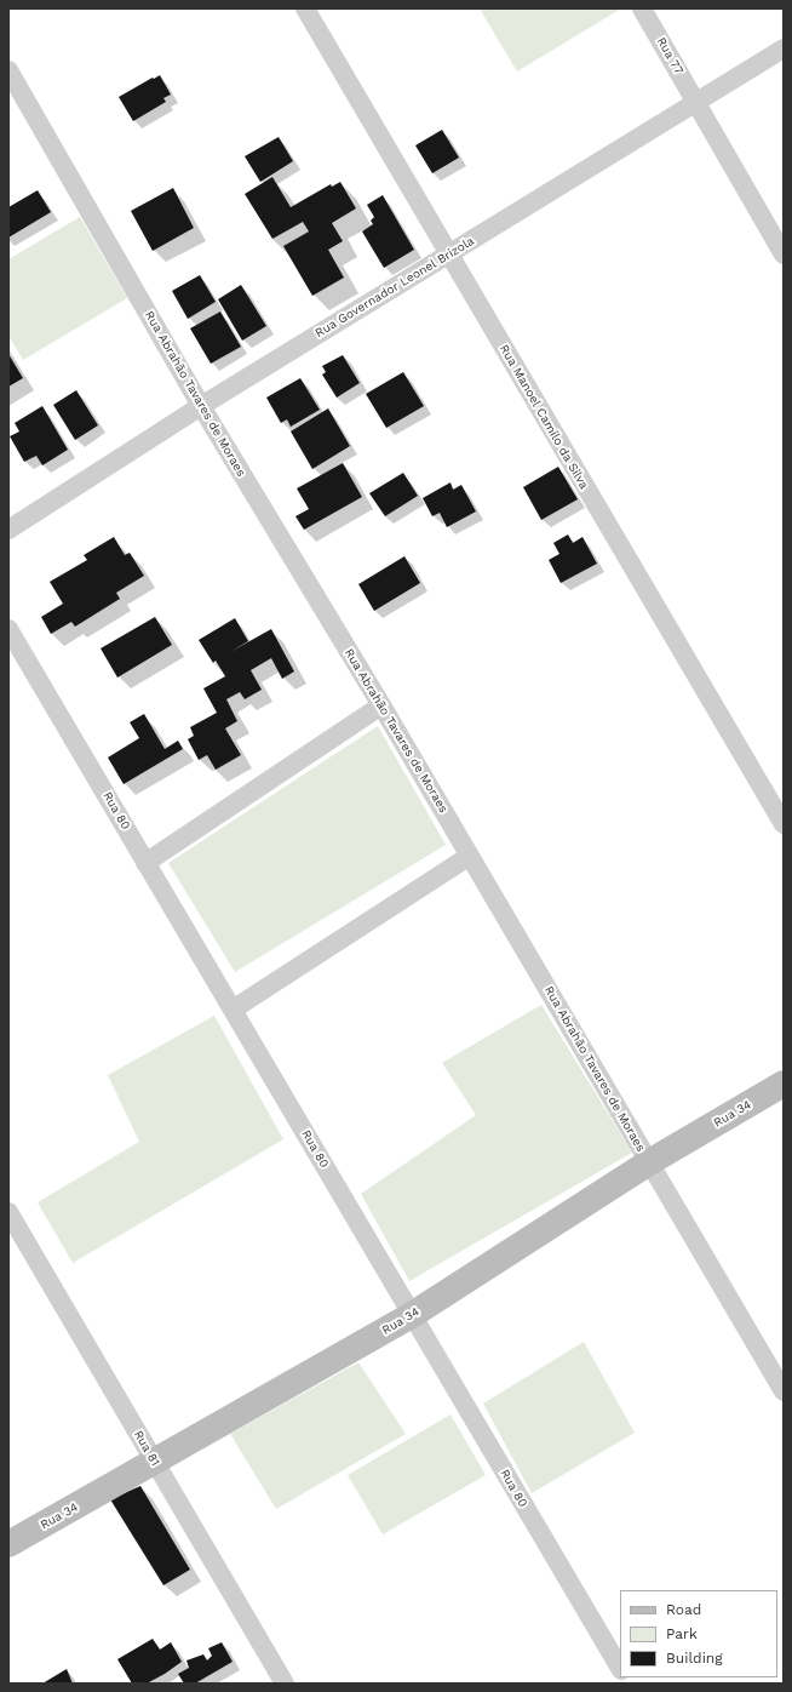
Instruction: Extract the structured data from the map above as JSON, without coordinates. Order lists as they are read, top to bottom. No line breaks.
{"streets":{"street":["Rua 77","Rua Governador Leonel Brizola","Rua Abrahão Tavares de Moraes","Rua Manoel Camilo da Silva","Rua 80","Rua 34","Rua 81"]},"crossings":[["Rua 77","Rua Governador Leonel Brizola"],["Rua Governador Leonel Brizola","Rua Abrahão Tavares de Moraes"],["Rua Governador Leonel Brizola","Rua Manoel Camilo da Silva"],["Rua Abrahão Tavares de Moraes","Rua 34"],["Rua 80","Rua 34"],["Rua 34","Rua 81"]],"legend":["Road","Park","Building"]}
